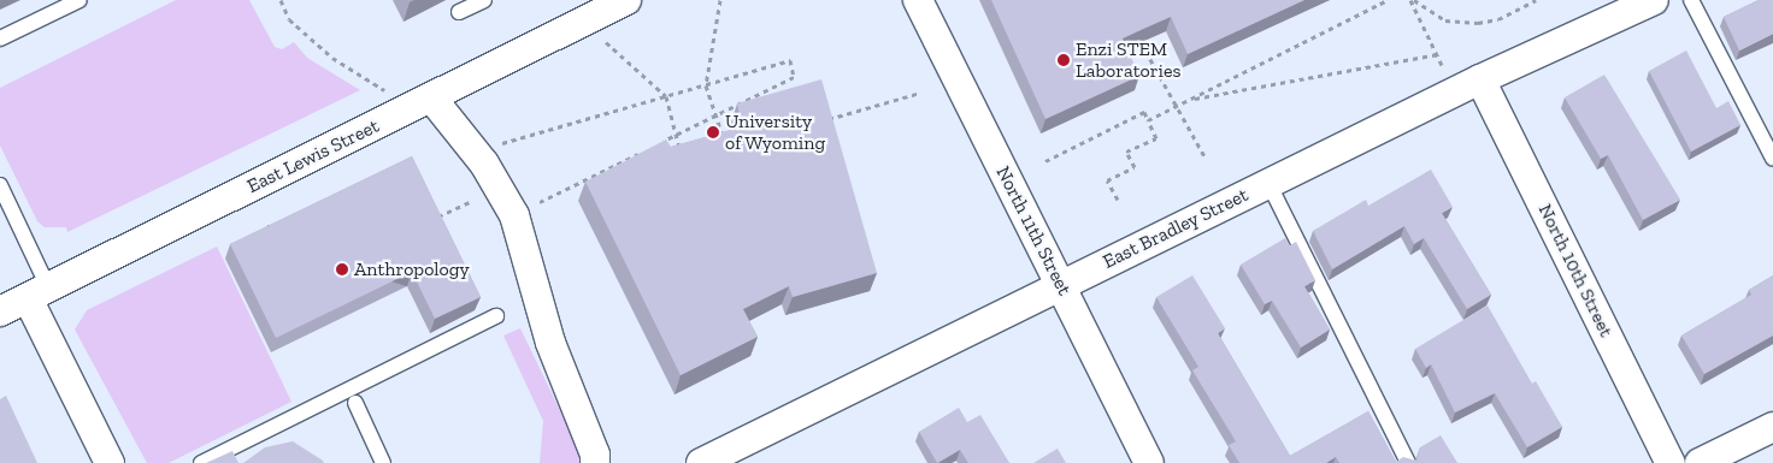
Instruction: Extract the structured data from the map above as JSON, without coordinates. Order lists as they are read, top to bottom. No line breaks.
{"streets":{"street":["East Lewis Street","East Bradley Street","North 11th Street","North 10th Street"]},"crossings":[["East Bradley Street","North 11th Street"],["East Bradley Street","North 10th Street"]],"places":["Enzi STEM Laboratories","University of Wyoming","Anthropology"]}
